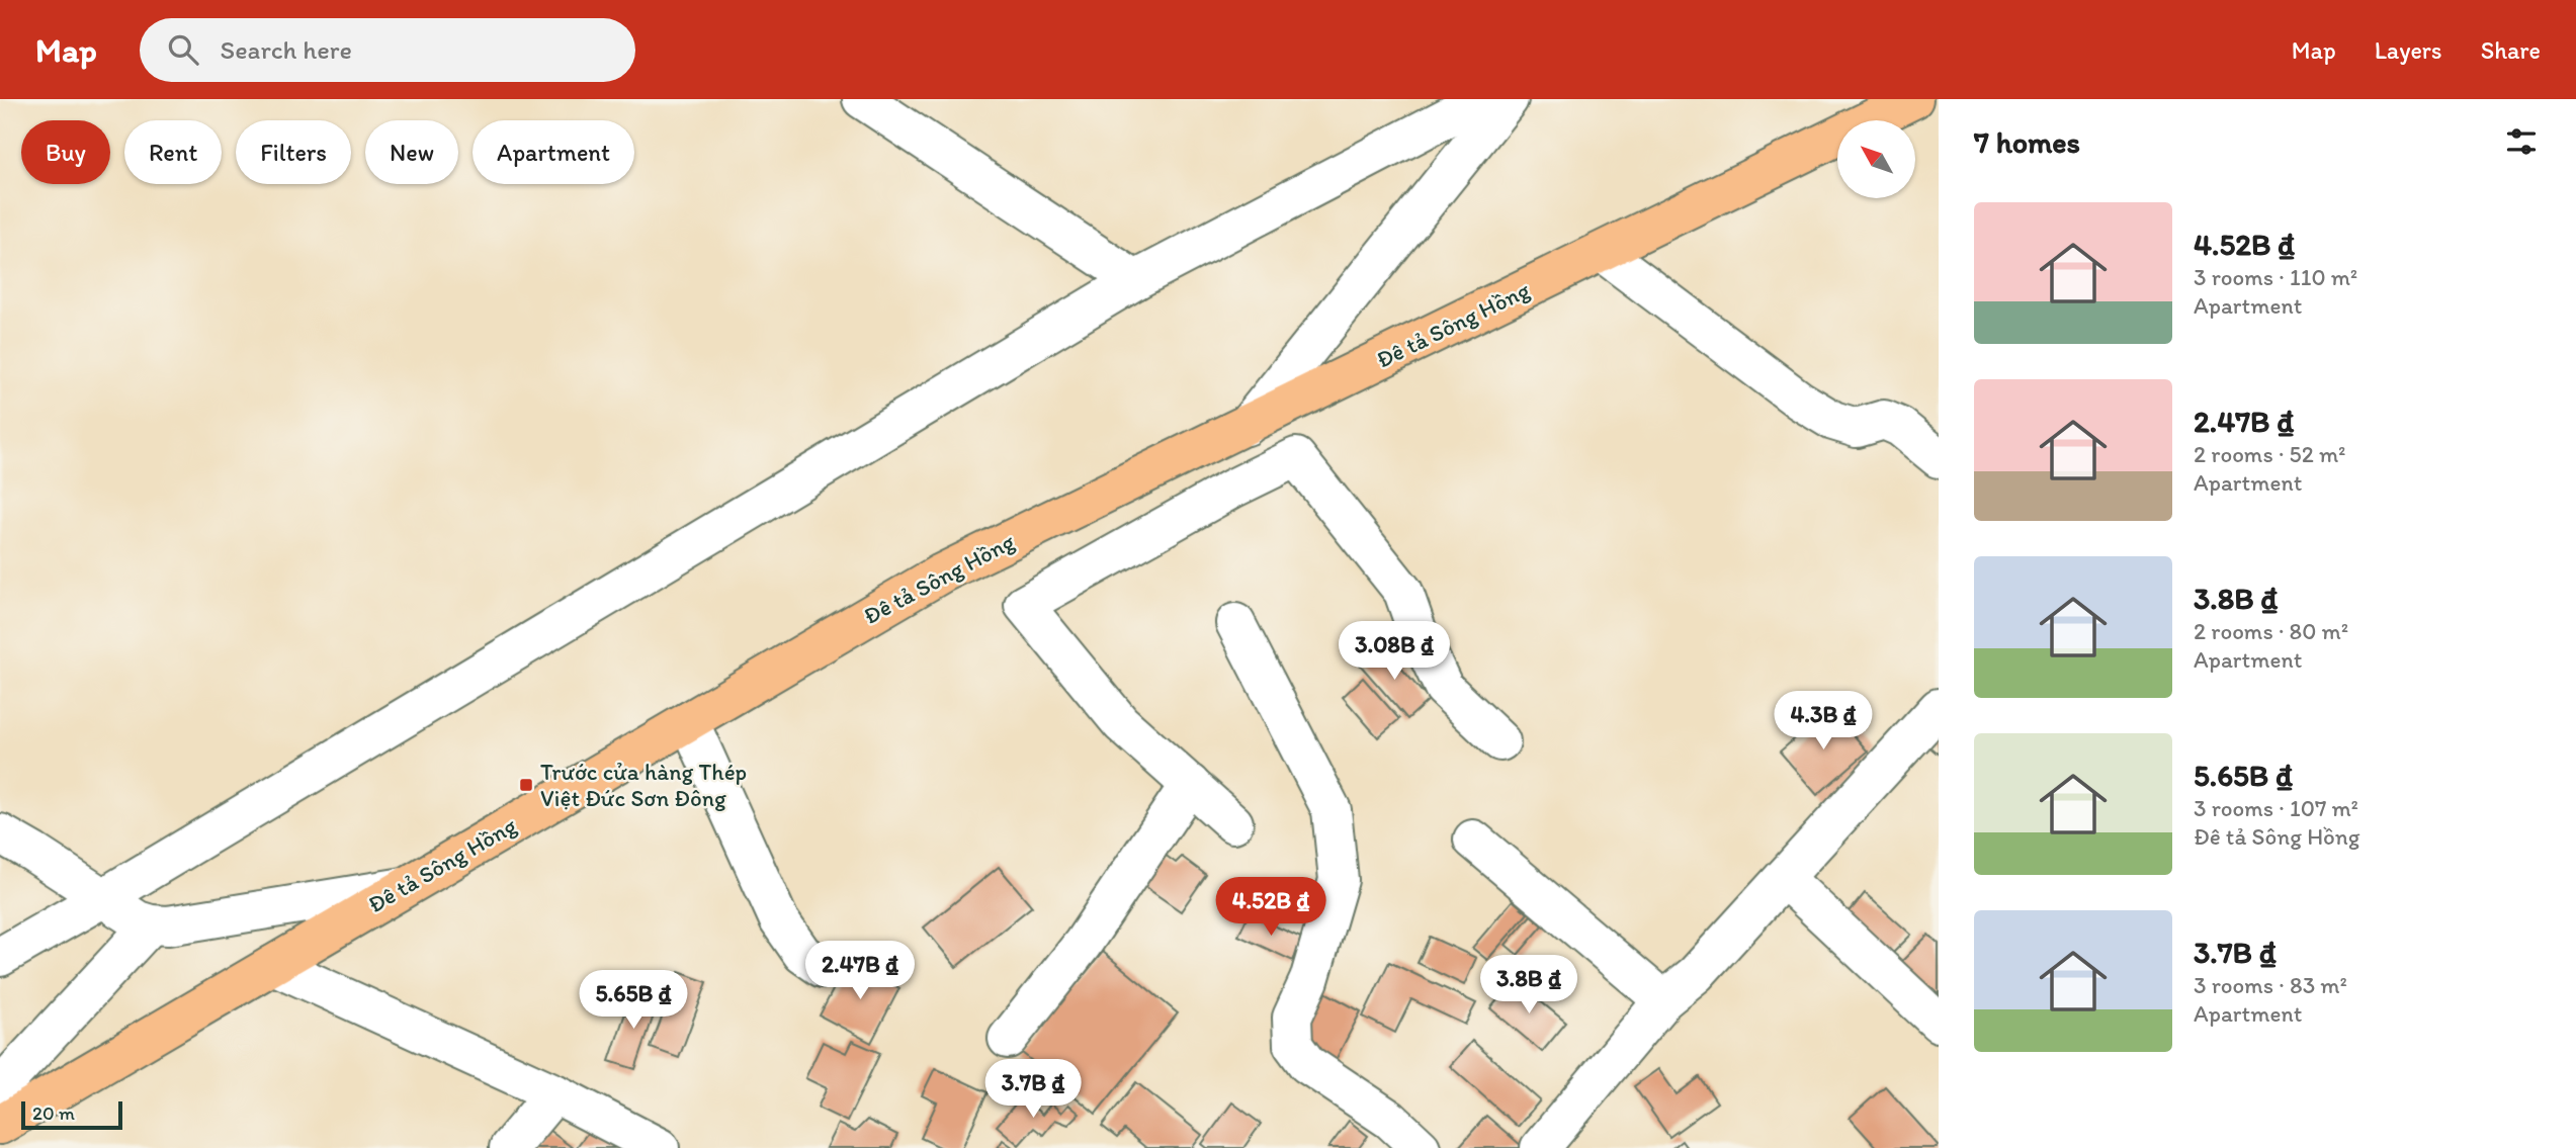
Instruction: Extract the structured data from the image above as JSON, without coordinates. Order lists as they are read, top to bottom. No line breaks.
{"streets":{"main road":["Đê tả Sông Hồng"]},"places":{"transit":["Trước cửa hàng Thép Việt Đức Sơn Đông"]},"scale_bar":"20 m","north":"top left","page":{"header":"Map","search":"Search here","nav":["Map","Layers","Share"],"heading":"7 homes","chip":["Buy","Rent","Filters","New","Apartment"],"list":[{"name":"4.52B ₫","note":"3 rooms · 110 m² · Apartment"},{"name":"2.47B ₫","note":"2 rooms · 52 m² · Apartment"},{"name":"3.8B ₫","note":"2 rooms · 80 m² · Apartment"},{"name":"5.65B ₫","note":"3 rooms · 107 m² · Đê tả Sông Hồng"},{"name":"3.7B ₫","note":"3 rooms · 83 m² · Apartment"}],"price":["3.08B ₫","4.3B ₫","4.52B ₫","2.47B ₫","3.8B ₫","5.65B ₫","3.7B ₫"],"scale":"20 m"}}
